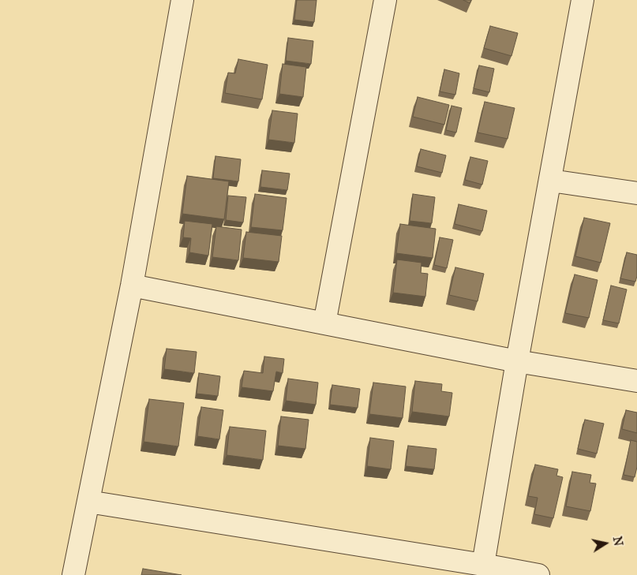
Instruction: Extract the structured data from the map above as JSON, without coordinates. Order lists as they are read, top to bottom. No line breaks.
{"north":"right"}
